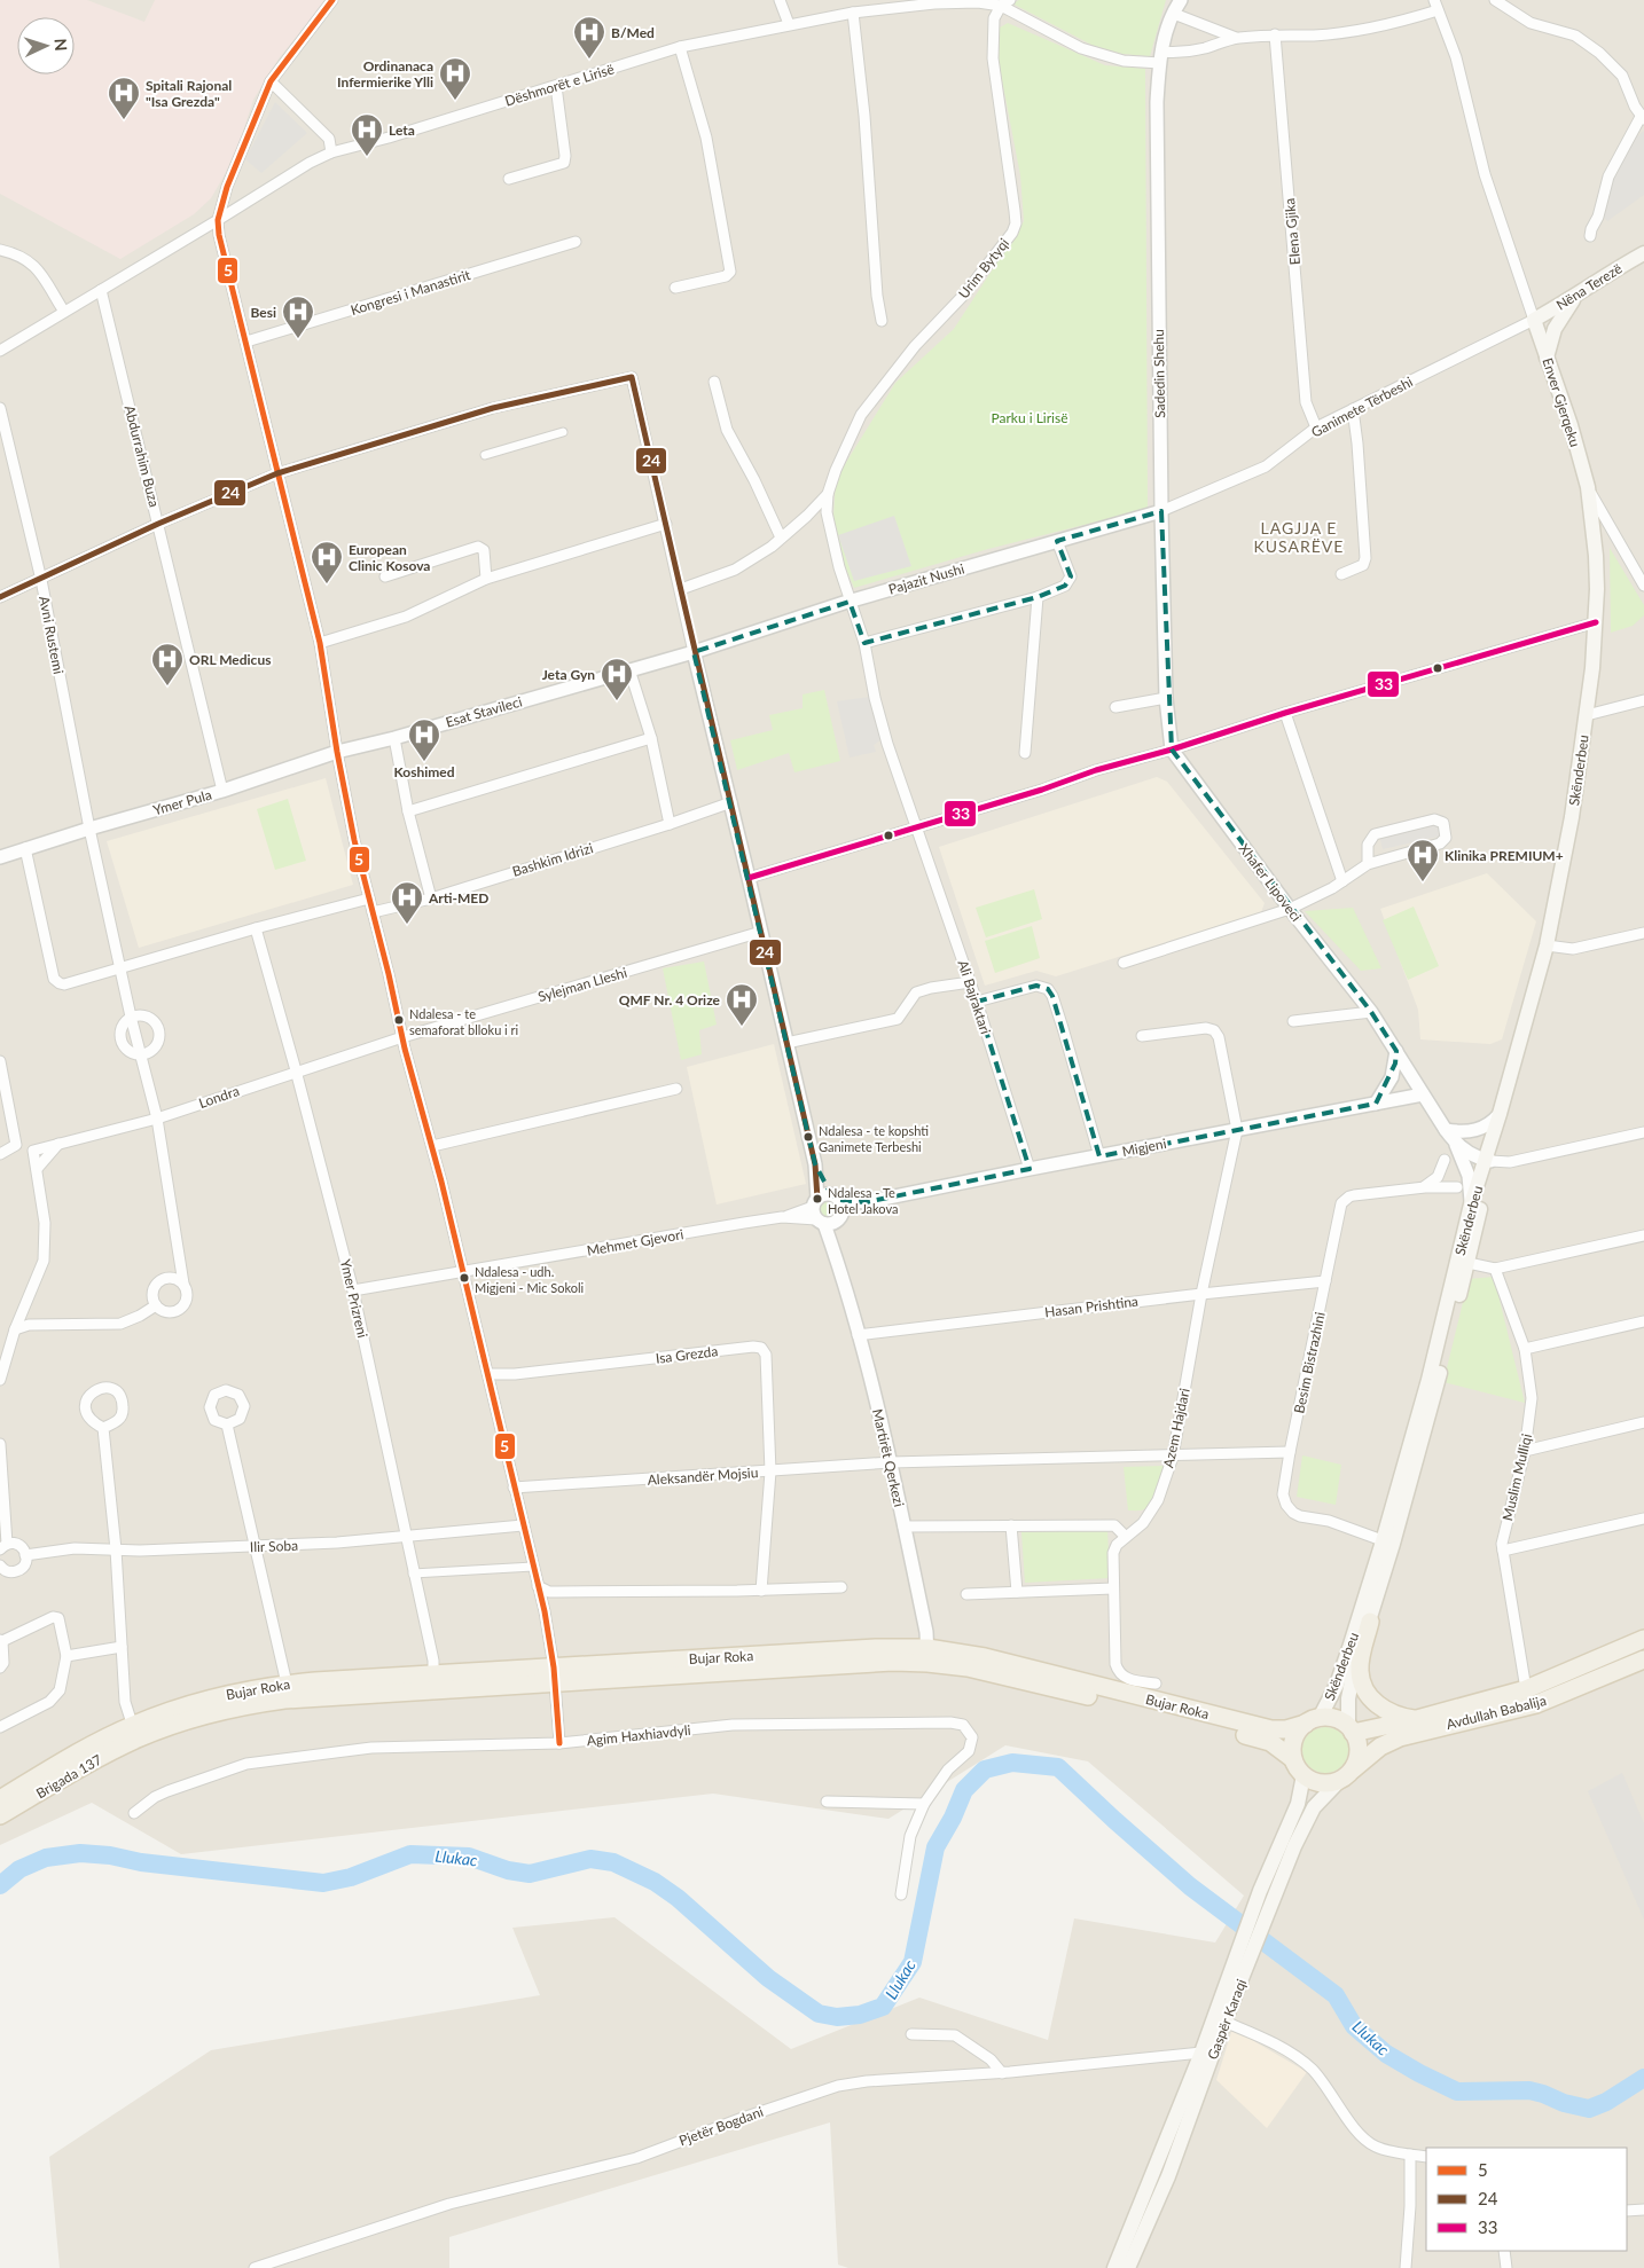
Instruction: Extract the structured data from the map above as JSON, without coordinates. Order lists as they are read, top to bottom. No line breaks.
{"streets":{"main road":["Nëna Terezë","Enver Gjerqeku","Skënderbeu","Bujar Roka","Avdullah Babalija","Brigada 137","Gaspër Karaqi"],"street":["Dëshmorët e Lirisë","Elena Gjika","Urim Bytyqi","Kongresi i Manastirit","Sadedin Shehu","Ganimete Tërbeshi","Abdurrahim Buza","Pajazit Nushi","Avni Rustemi","Esat Stavileci","Ymer Pula","Bashkim Idrizi","Xhafer Lipoveci","Sylejman Lleshi","Ali Bajraktari","Londra","Migjeni","Mehmet Gjevori","Ymer Prizreni","Hasan Prishtina","Isa Grezda","Besim Bistrazhini","Azem Hajdari","Martirët Qerkezi","Aleksandër Mojsiu","Muslim Mulliqi","Ilir Soba","Agim Haxhiavdyli","Pjetër Bogdani"]},"crossings":[["Dëshmorët e Lirisë","Urim Bytyqi"],["Dëshmorët e Lirisë","Abdurrahim Buza"],["Elena Gjika","Ganimete Tërbeshi"],["Urim Bytyqi","Pajazit Nushi"],["Urim Bytyqi","Ali Bajraktari"],["Nëna Terezë","Enver Gjerqeku"],["Nëna Terezë","Ganimete Tërbeshi"],["Sadedin Shehu","Ganimete Tërbeshi"],["Sadedin Shehu","Pajazit Nushi"],["Sadedin Shehu","Xhafer Lipoveci"],["Enver Gjerqeku","Ganimete Tërbeshi"],["Enver Gjerqeku","Skënderbeu"],["Ganimete Tërbeshi","Pajazit Nushi"],["Abdurrahim Buza","Ymer Pula"],["Pajazit Nushi","Esat Stavileci"],["Avni Rustemi","Ymer Pula"],["Avni Rustemi","Londra"],["Esat Stavileci","Ymer Pula"],["Skënderbeu","Xhafer Lipoveci"],["Skënderbeu","Besim Bistrazhini"],["Skënderbeu","Bujar Roka"],["Skënderbeu","Avdullah Babalija"],["Skënderbeu","Gaspër Karaqi"],["Xhafer Lipoveci","Migjeni"],["Sylejman Lleshi","Londra"],["Ali Bajraktari","Migjeni"],["Londra","Ymer Prizreni"],["Migjeni","Mehmet Gjevori"],["Migjeni","Azem Hajdari"],["Migjeni","Martirët Qerkezi"],["Mehmet Gjevori","Ymer Prizreni"],["Mehmet Gjevori","Martirët Qerkezi"],["Ymer Prizreni","Ilir Soba"],["Ymer Prizreni","Bujar Roka"],["Hasan Prishtina","Besim Bistrazhini"],["Hasan Prishtina","Azem Hajdari"],["Hasan Prishtina","Martirët Qerkezi"],["Isa Grezda","Aleksandër Mojsiu"],["Besim Bistrazhini","Aleksandër Mojsiu"],["Azem Hajdari","Aleksandër Mojsiu"],["Martirët Qerkezi","Aleksandër Mojsiu"],["Martirët Qerkezi","Bujar Roka"],["Muslim Mulliqi","Avdullah Babalija"],["Bujar Roka","Avdullah Babalija"],["Bujar Roka","Brigada 137"],["Bujar Roka","Gaspër Karaqi"],["Avdullah Babalija","Gaspër Karaqi"],["Gaspër Karaqi","Pjetër Bogdani"]],"districts":["LAGJJA E KUSARËVE"],"water":["Llukac"],"parks":["Parku i Lirisë"],"places":{"hospital":["B/Med","Ordinanaca Infermierike Ylli","Spitali Rajonal \"Isa Grezda\"","Leta","Besi","European Clinic Kosova","ORL Medicus","Jeta Gyn","Koshimed","Klinika PREMIUM+","Arti-MED","QMF Nr. 4 Orize"],"other":["Ndalesa - te semaforat blloku i ri","Ndalesa - te kopshti Ganimete Terbeshi","Ndalesa - Te Hotel Jakova","Ndalesa - udh. Migjeni - Mic Sokoli"]},"lines":["transit line 5","transit line 24","transit line 33"],"legend":["5","24","33"],"north":"right"}
